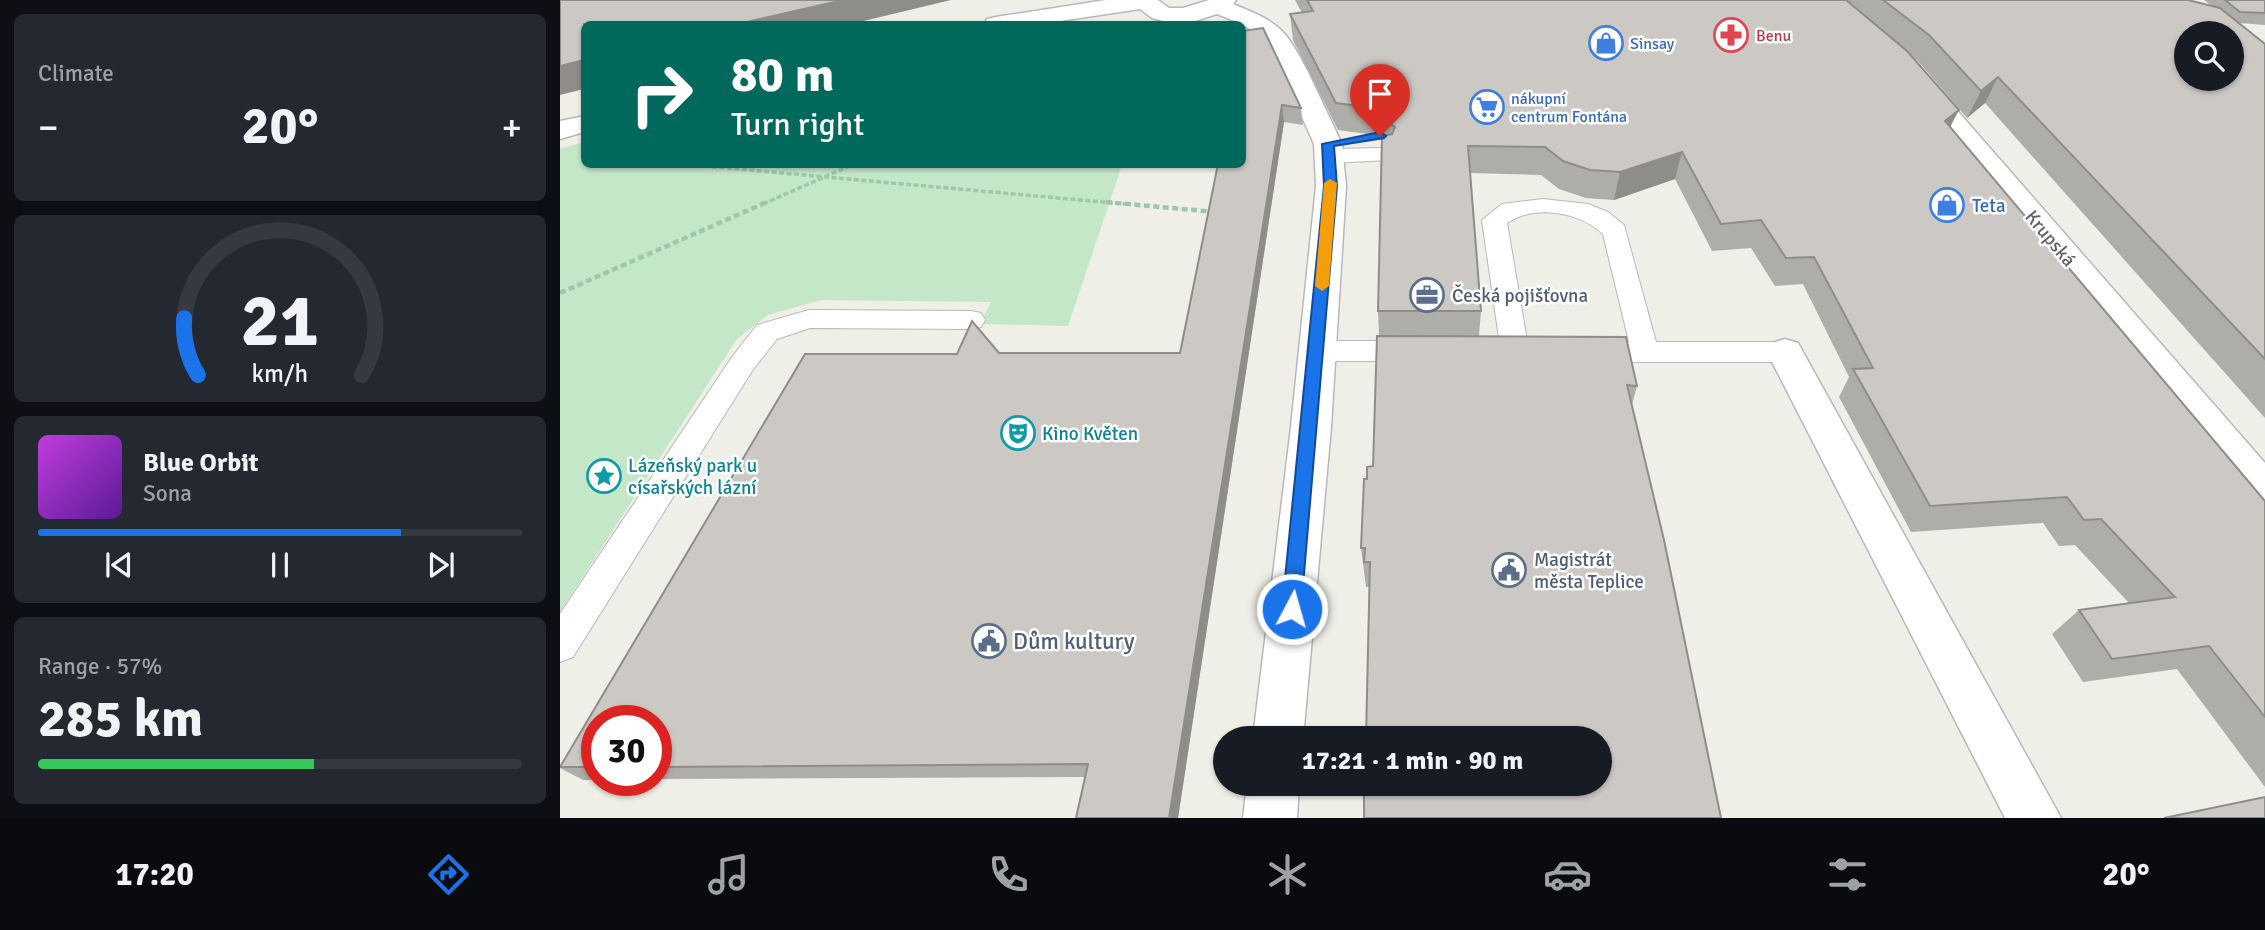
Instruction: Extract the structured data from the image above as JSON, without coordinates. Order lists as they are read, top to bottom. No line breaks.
{"streets":{"street":["Krupská"]},"places":{"pharmacy":["Benu"],"shop":["Sinsay","Teta"],"supermarket":["nákupní centrum Fontána"],"office":["Česká pojišťovna"],"theatre":["Kino Květen"],"place":["Lázeňský park u císařských lázní"],"public building":["Magistrát města Teplice","Dům kultury"]},"page":{"tile":["Climate",["Range · 57%","285 km"]],"turn":["80 m","Turn right"],"heat":["−","20°","+"],"song":["Blue Orbit","Sona"],"limit":"30","trip":"17:21 · 1 min · 90 m","tabs":["17:20","20°"],"gauge":["21","km/h"]}}
